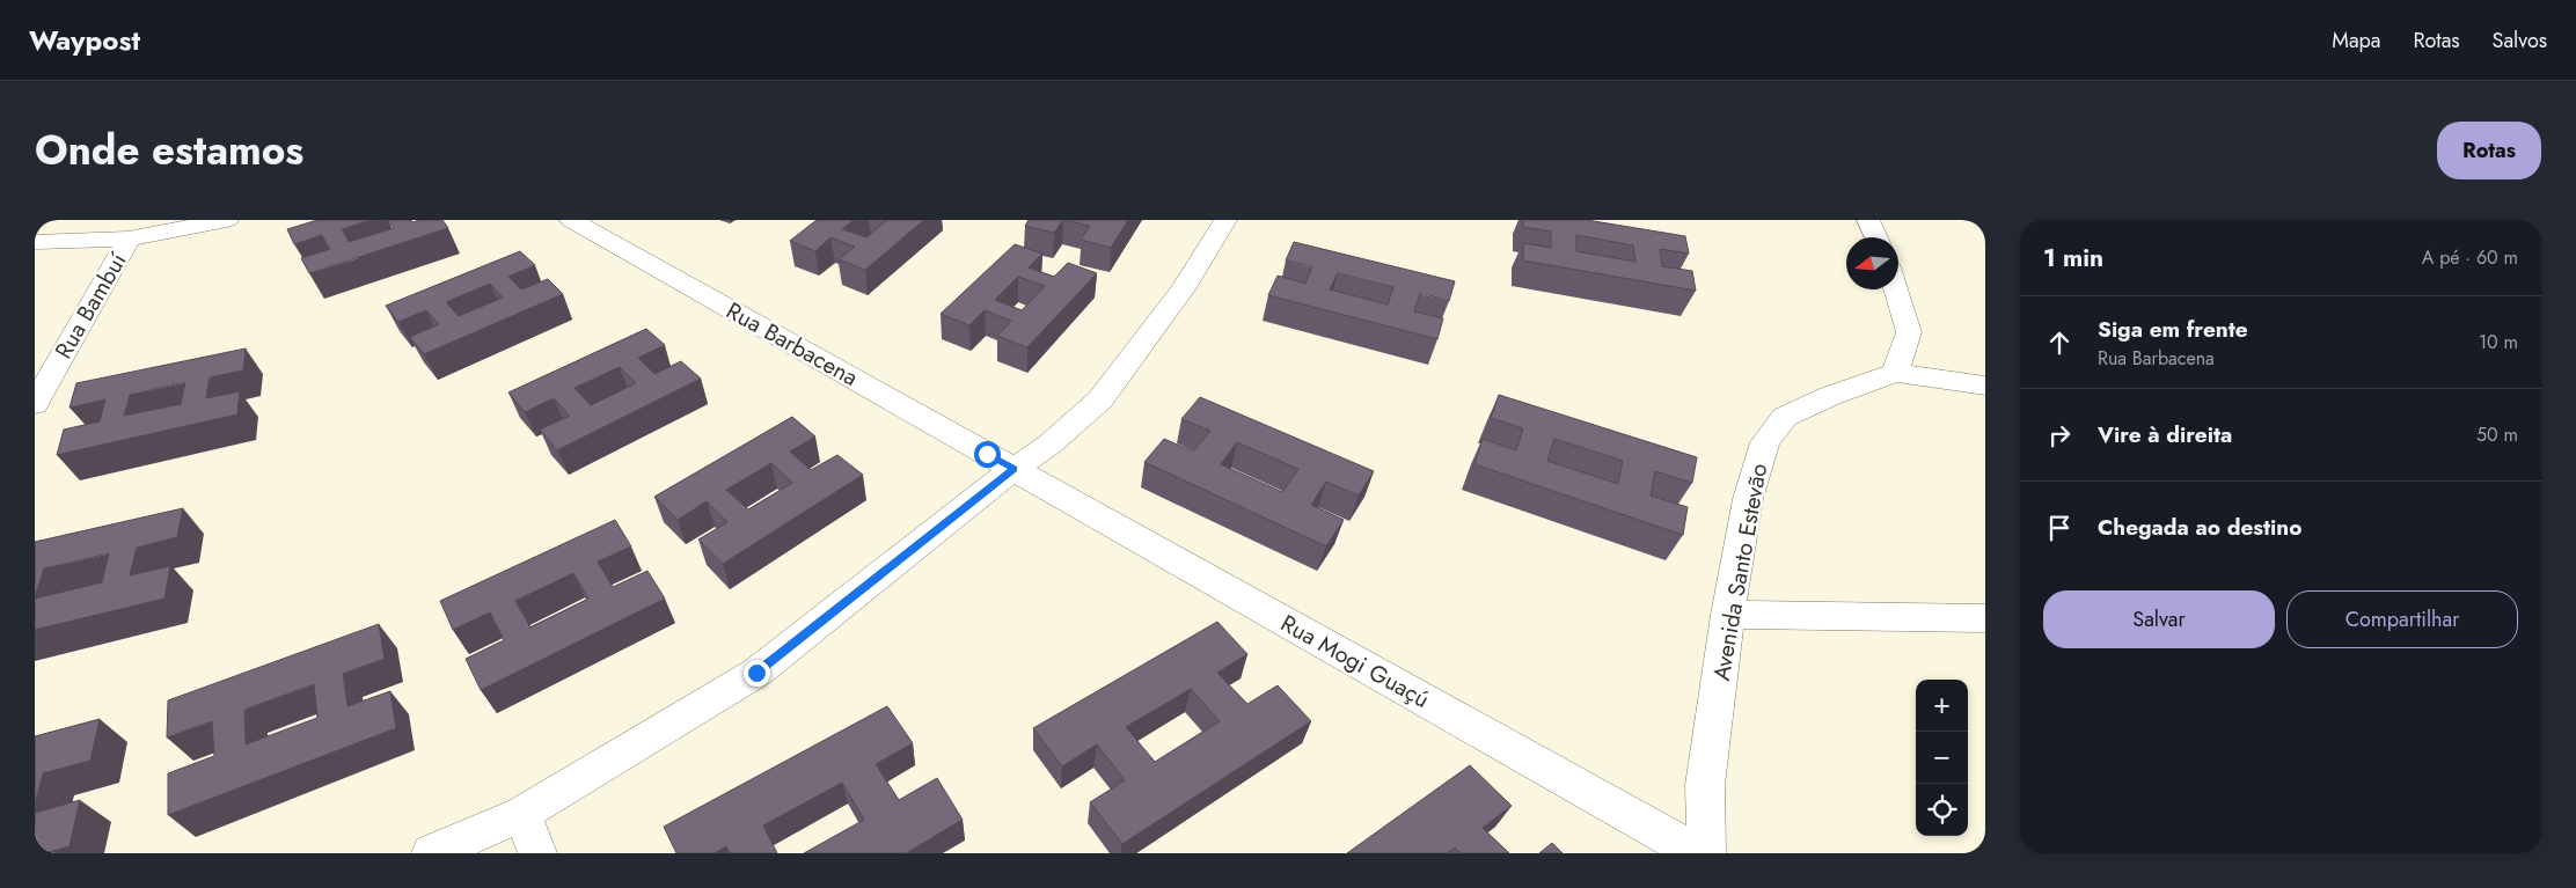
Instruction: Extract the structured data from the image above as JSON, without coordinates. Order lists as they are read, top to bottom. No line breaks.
{"streets":{"street":["Rua Bambuí","Rua Barbacena","Avenida Santo Estevão","Rua Mogi Guaçú"]},"crossings":[["Rua Barbacena","Rua Mogi Guaçú"]],"north":"left","page":{"header":"Waypost","nav":["Mapa","Rotas","Salvos"],"title":"Onde estamos","buttons":["Rotas",["Salvar","Compartilhar"]],"heading":["1 min","A pé · 60 m"],"list":[["Siga em frente","Rua Barbacena","10 m"],["Vire à direita","50 m"],"Chegada ao destino"],"map_buttons":["+","−"]}}
